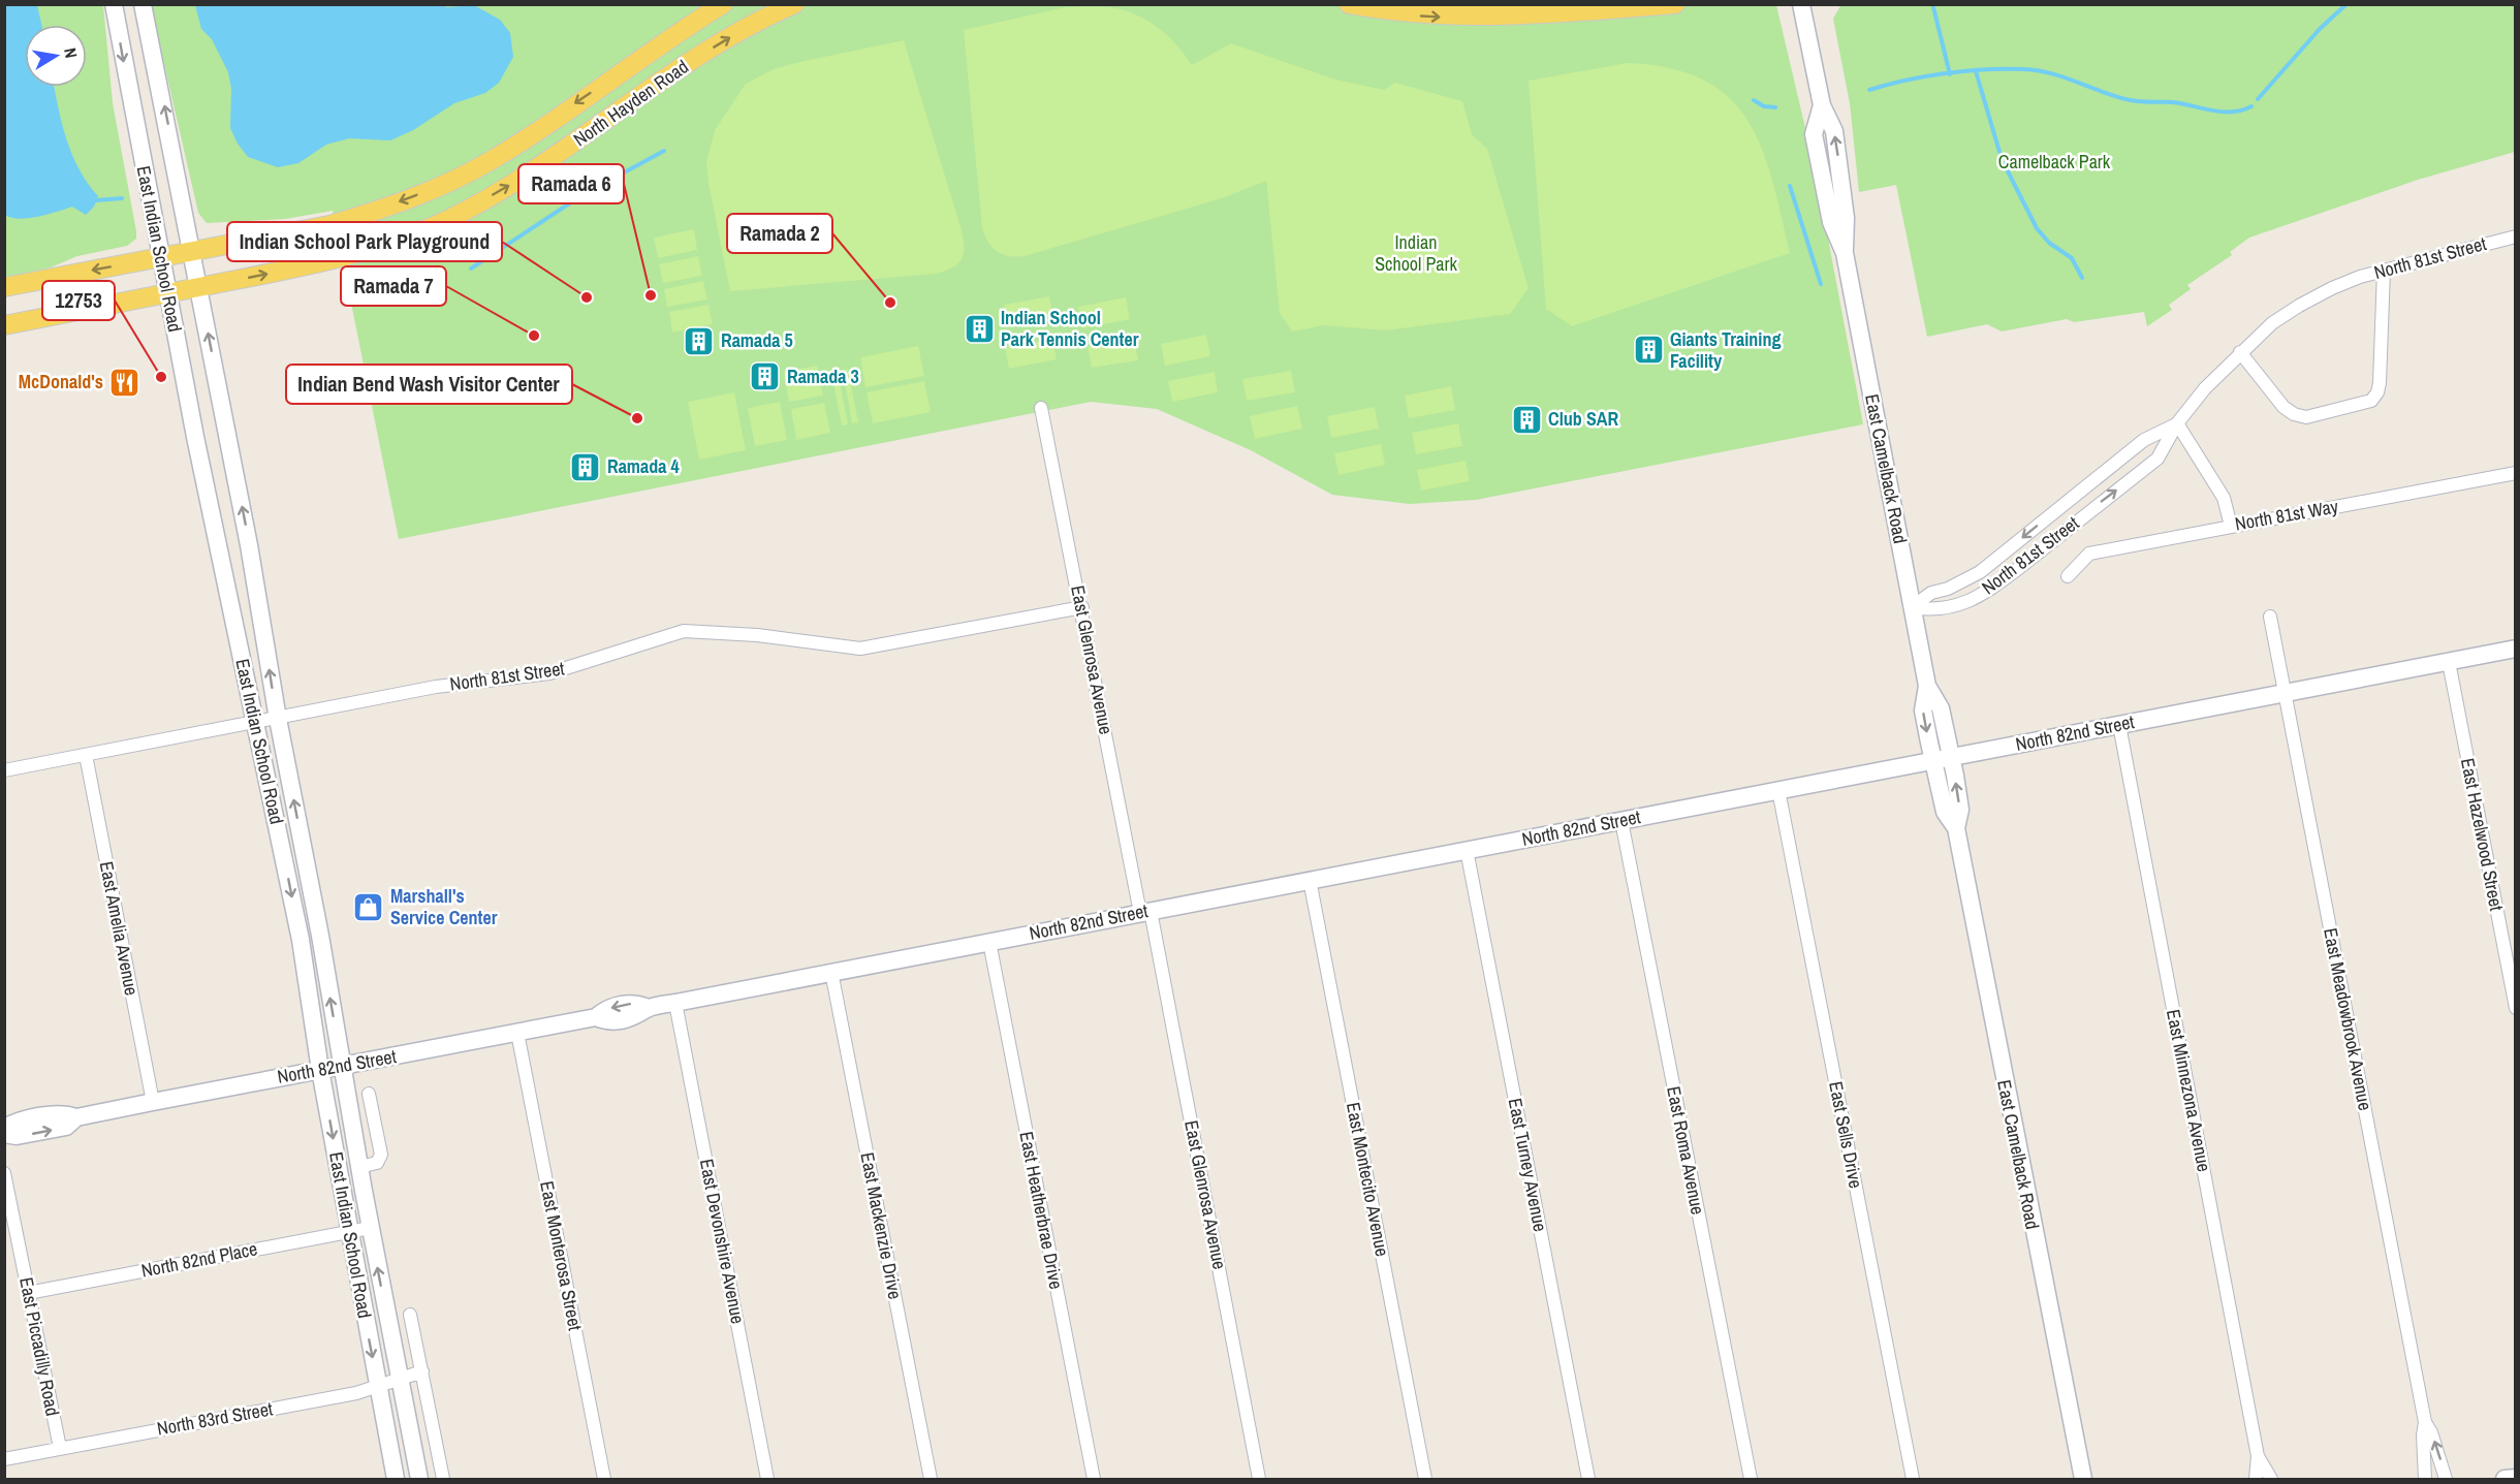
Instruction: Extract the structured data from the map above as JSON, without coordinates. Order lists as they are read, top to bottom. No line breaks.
{"streets":{"main road":["North Hayden Road","East Indian School Road","East Camelback Road","North 82nd Street"],"street":["North 81st Street","North 81st Way","East Glenrosa Avenue","East Hazelwood Street","East Amelia Avenue","East Meadowbrook Avenue","East Minnezona Avenue","East Sells Drive","East Roma Avenue","East Turney Avenue","East Montecito Avenue","East Heatherbrae Drive","East Mackenzie Drive","East Devonshire Avenue","East Monterosa Street","North 82nd Place","East Piccadilly Road","North 83rd Street"]},"crossings":[["North Hayden Road","East Indian School Road"],["East Indian School Road","North 81st Street"],["East Indian School Road","North 82nd Street"],["East Indian School Road","North 82nd Place"],["East Indian School Road","North 83rd Street"],["North 81st Street","East Camelback Road"],["North 81st Street","East Glenrosa Avenue"],["North 81st Street","East Amelia Avenue"],["East Camelback Road","North 82nd Street"],["East Glenrosa Avenue","North 82nd Street"],["North 82nd Street","East Hazelwood Street"],["North 82nd Street","East Amelia Avenue"],["North 82nd Street","East Meadowbrook Avenue"],["North 82nd Street","East Minnezona Avenue"],["North 82nd Street","East Sells Drive"],["North 82nd Street","East Roma Avenue"],["North 82nd Street","East Turney Avenue"],["North 82nd Street","East Montecito Avenue"],["North 82nd Street","East Heatherbrae Drive"],["North 82nd Street","East Mackenzie Drive"],["North 82nd Street","East Devonshire Avenue"],["North 82nd Street","East Monterosa Street"],["North 82nd Place","East Piccadilly Road"],["East Piccadilly Road","North 83rd Street"]],"parks":["Camelback Park","Indian School Park"],"places":{"other":["Ramada 6","Indian School Park Playground","Ramada 2","Ramada 7","12753","Indian Bend Wash Visitor Center"],"building":["Indian School Park Tennis Center","Ramada 5","Giants Training Facility","Ramada 3","Club SAR","Ramada 4"],"restaurant":["McDonald's"],"shop":["Marshall's Service Center"]},"north":"right"}
